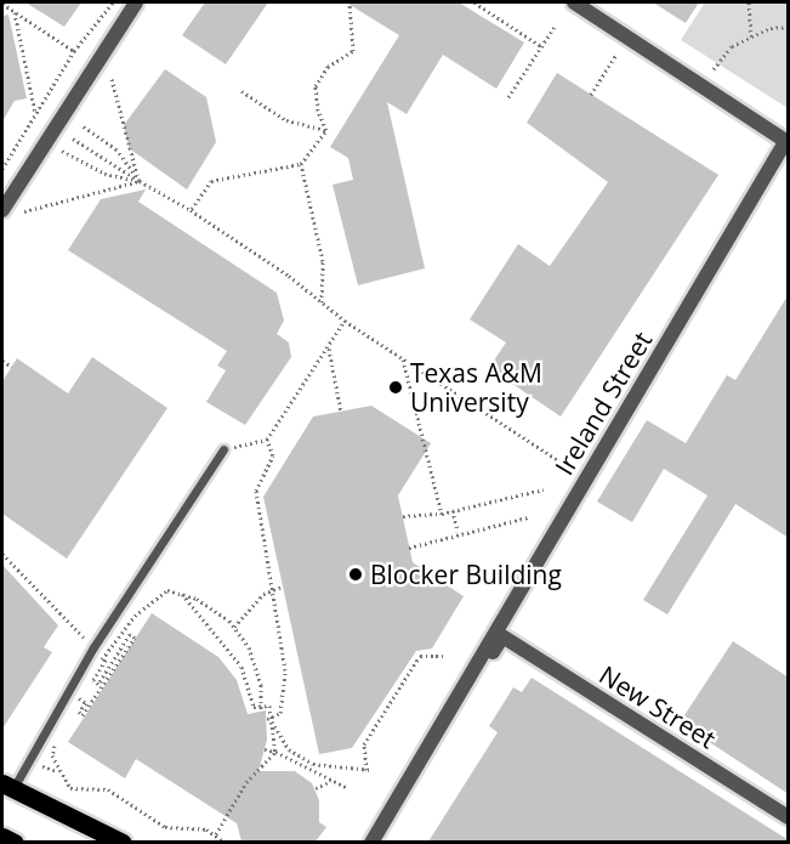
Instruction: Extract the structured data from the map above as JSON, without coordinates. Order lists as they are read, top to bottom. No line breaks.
{"streets":{"street":["Ireland Street","New Street"]},"crossings":[["Ireland Street","New Street"]],"places":["Texas A&M University","Blocker Building"]}
